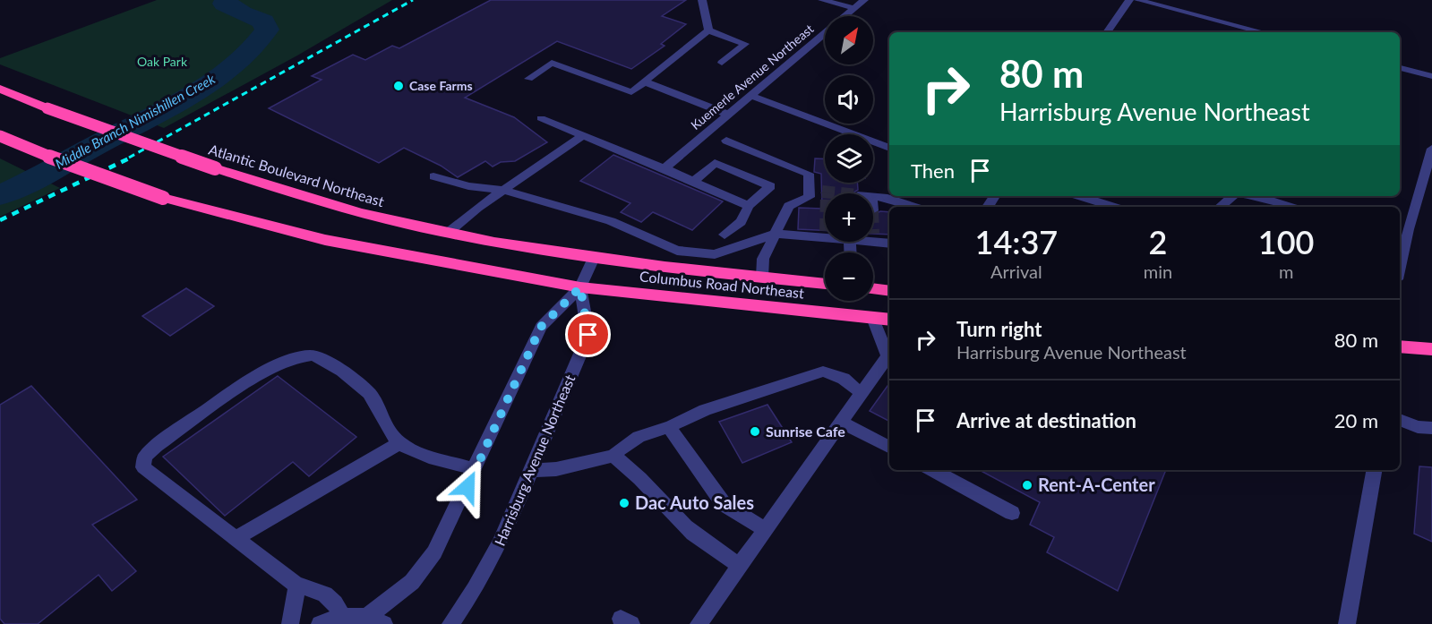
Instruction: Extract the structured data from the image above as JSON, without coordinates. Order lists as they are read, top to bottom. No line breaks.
{"streets":{"highway":["Atlantic Boulevard Northeast","Columbus Road Northeast"],"street":["Kuemerle Avenue Northeast","Harrisburg Avenue Northeast"]},"crossings":[["Atlantic Boulevard Northeast","Columbus Road Northeast"],["Columbus Road Northeast","Harrisburg Avenue Northeast"]],"water":["Middle Branch Nimishillen Creek"],"parks":["Oak Park"],"places":["Case Farms","Sunrise Cafe","Rent-A-Center","Dac Auto Sales"],"north":"top right","page":{"map_buttons":["+","−"],"turn":["80 m","Harrisburg Avenue Northeast"],"then":"Then","eta":["14:37","Arrival","2","min","100","m"],"list":[{"name":"Turn right","note":"Harrisburg Avenue Northeast","value":"80 m"},{"name":"Arrive at destination","value":"20 m"}]}}
